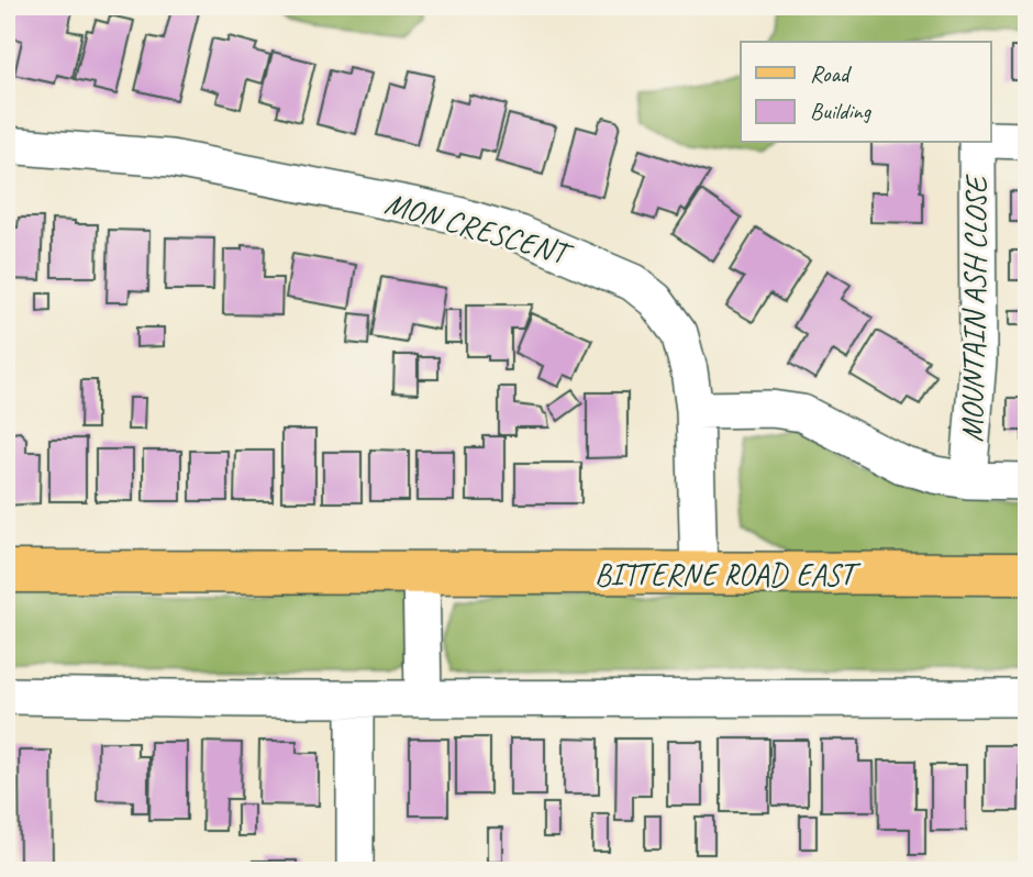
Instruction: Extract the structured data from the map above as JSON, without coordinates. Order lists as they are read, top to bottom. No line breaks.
{"streets":{"main road":["BITTERNE ROAD EAST"],"street":["MON CRESCENT","MOUNTAIN ASH CLOSE"]},"crossings":[["MON CRESCENT","MOUNTAIN ASH CLOSE"],["MON CRESCENT","BITTERNE ROAD EAST"]],"legend":["Road","Building"]}
